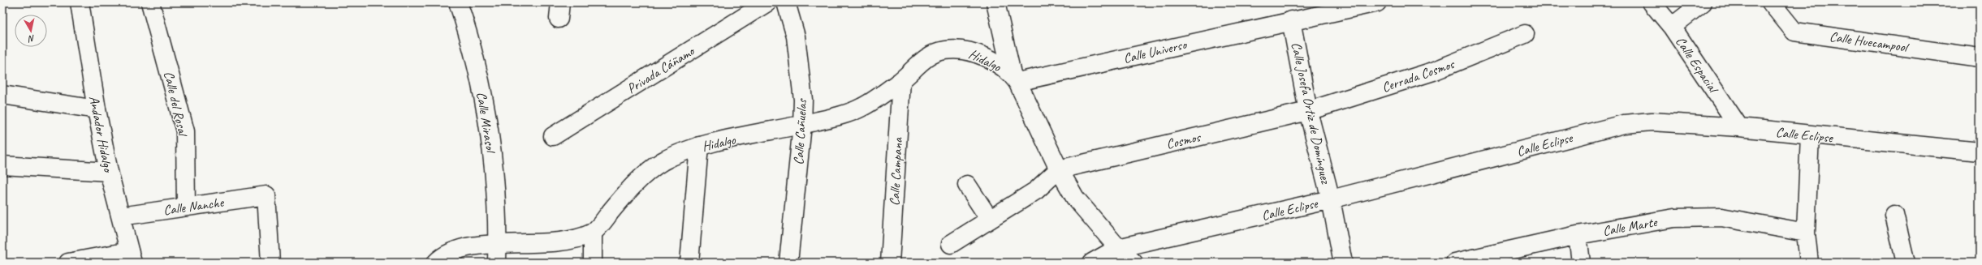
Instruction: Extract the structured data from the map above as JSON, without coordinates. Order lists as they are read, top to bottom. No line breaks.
{"streets":{"street":["Calle Huecampool","Calle Universo","Hidalgo","Calle Espacial","Privada Cáñamo","Cerrada Cosmos","Calle del Rosal","Calle Josefa Ortiz de Domínguez","Calle Mirasol","Calle Cañuelas","Andador Hidalgo","Calle Eclipse","Cosmos","Calle Campana","Calle Nanche","Calle Marte"]},"crossings":[["Calle Universo","Hidalgo"],["Calle Universo","Calle Josefa Ortiz de Domínguez"],["Hidalgo","Calle Cañuelas"],["Hidalgo","Calle Campana"],["Calle Espacial","Calle Eclipse"],["Cerrada Cosmos","Calle Josefa Ortiz de Domínguez"],["Cerrada Cosmos","Cosmos"],["Calle del Rosal","Calle Nanche"],["Calle Josefa Ortiz de Domínguez","Calle Eclipse"],["Calle Josefa Ortiz de Domínguez","Cosmos"],["Andador Hidalgo","Calle Nanche"]],"north":"bottom"}
